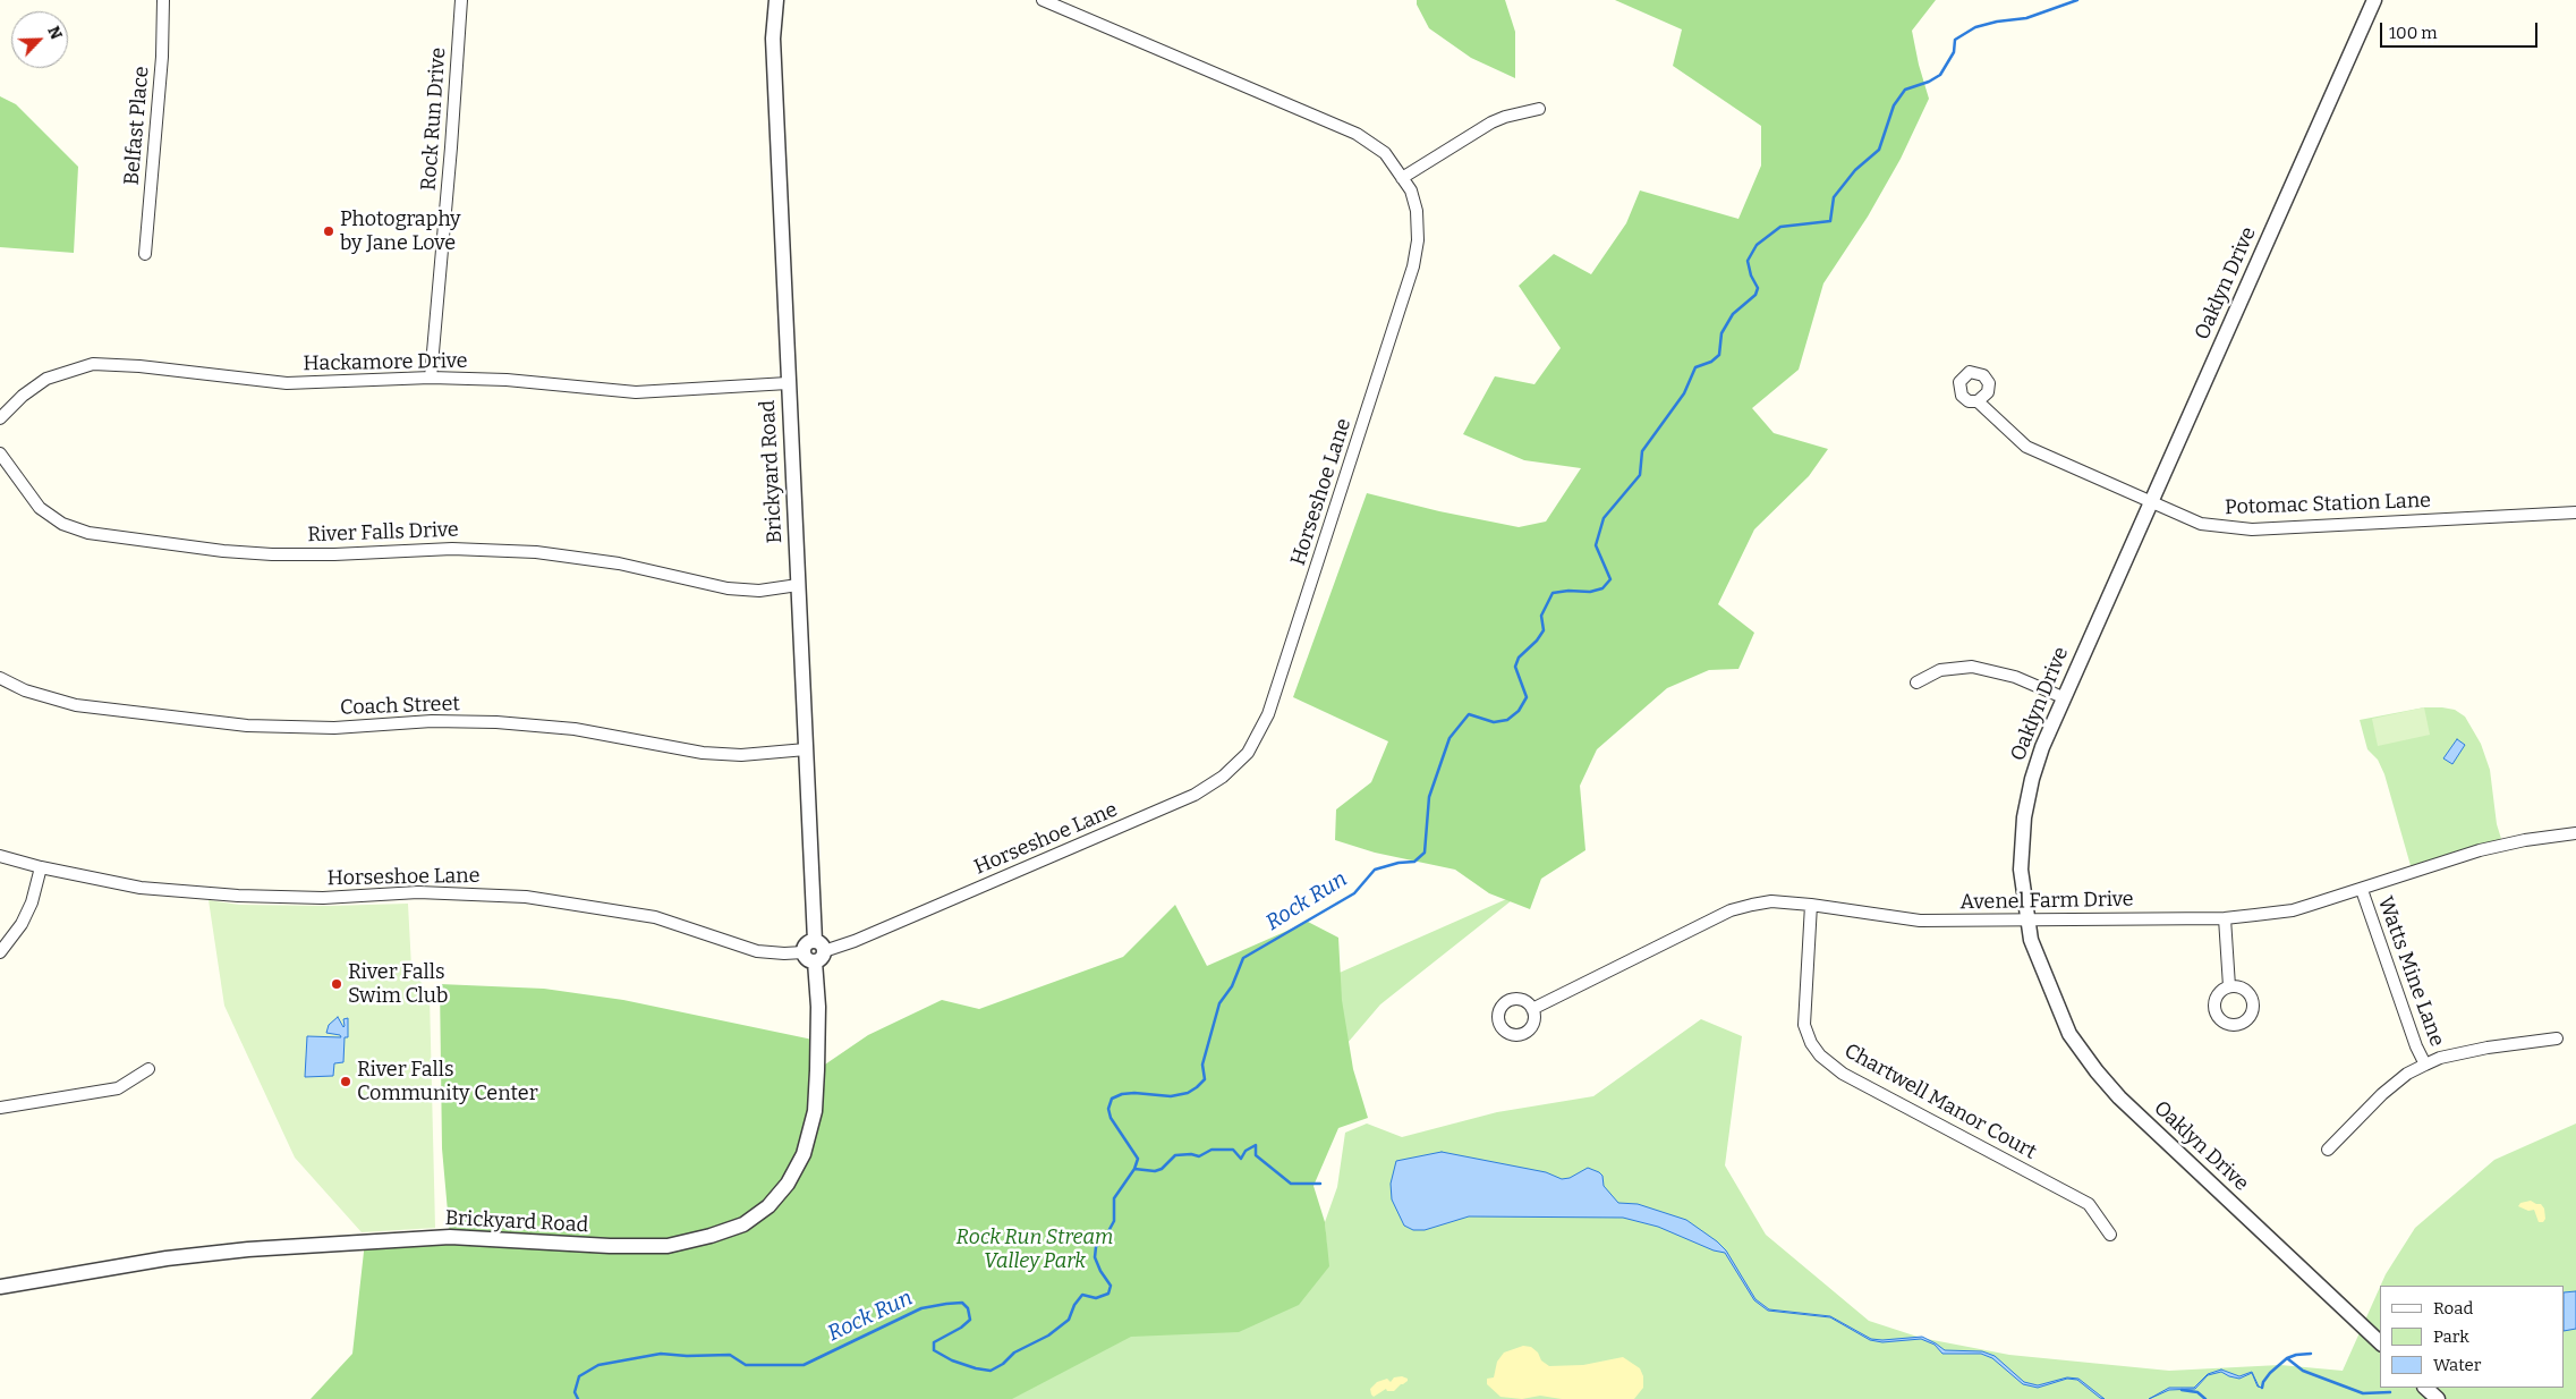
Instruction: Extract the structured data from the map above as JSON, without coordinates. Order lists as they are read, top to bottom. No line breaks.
{"streets":{"street":["Rock Run Drive","Belfast Place","Oaklyn Drive","Hackamore Drive","Brickyard Road","Horseshoe Lane","Potomac Station Lane","River Falls Drive","Coach Street","Avenel Farm Drive","Watts Mine Lane","Chartwell Manor Court"]},"crossings":[["Rock Run Drive","Hackamore Drive"],["Oaklyn Drive","Potomac Station Lane"],["Oaklyn Drive","Avenel Farm Drive"],["Hackamore Drive","Brickyard Road"],["Brickyard Road","Horseshoe Lane"],["Brickyard Road","River Falls Drive"],["Brickyard Road","Coach Street"],["Avenel Farm Drive","Watts Mine Lane"],["Avenel Farm Drive","Chartwell Manor Court"]],"water":["Rock Run"],"parks":["Rock Run Stream Valley Park"],"places":["Photography by Jane Love","River Falls Swim Club","River Falls Community Center"],"legend":["Road","Park","Water"],"scale_bar":"100 m","north":"top right"}
